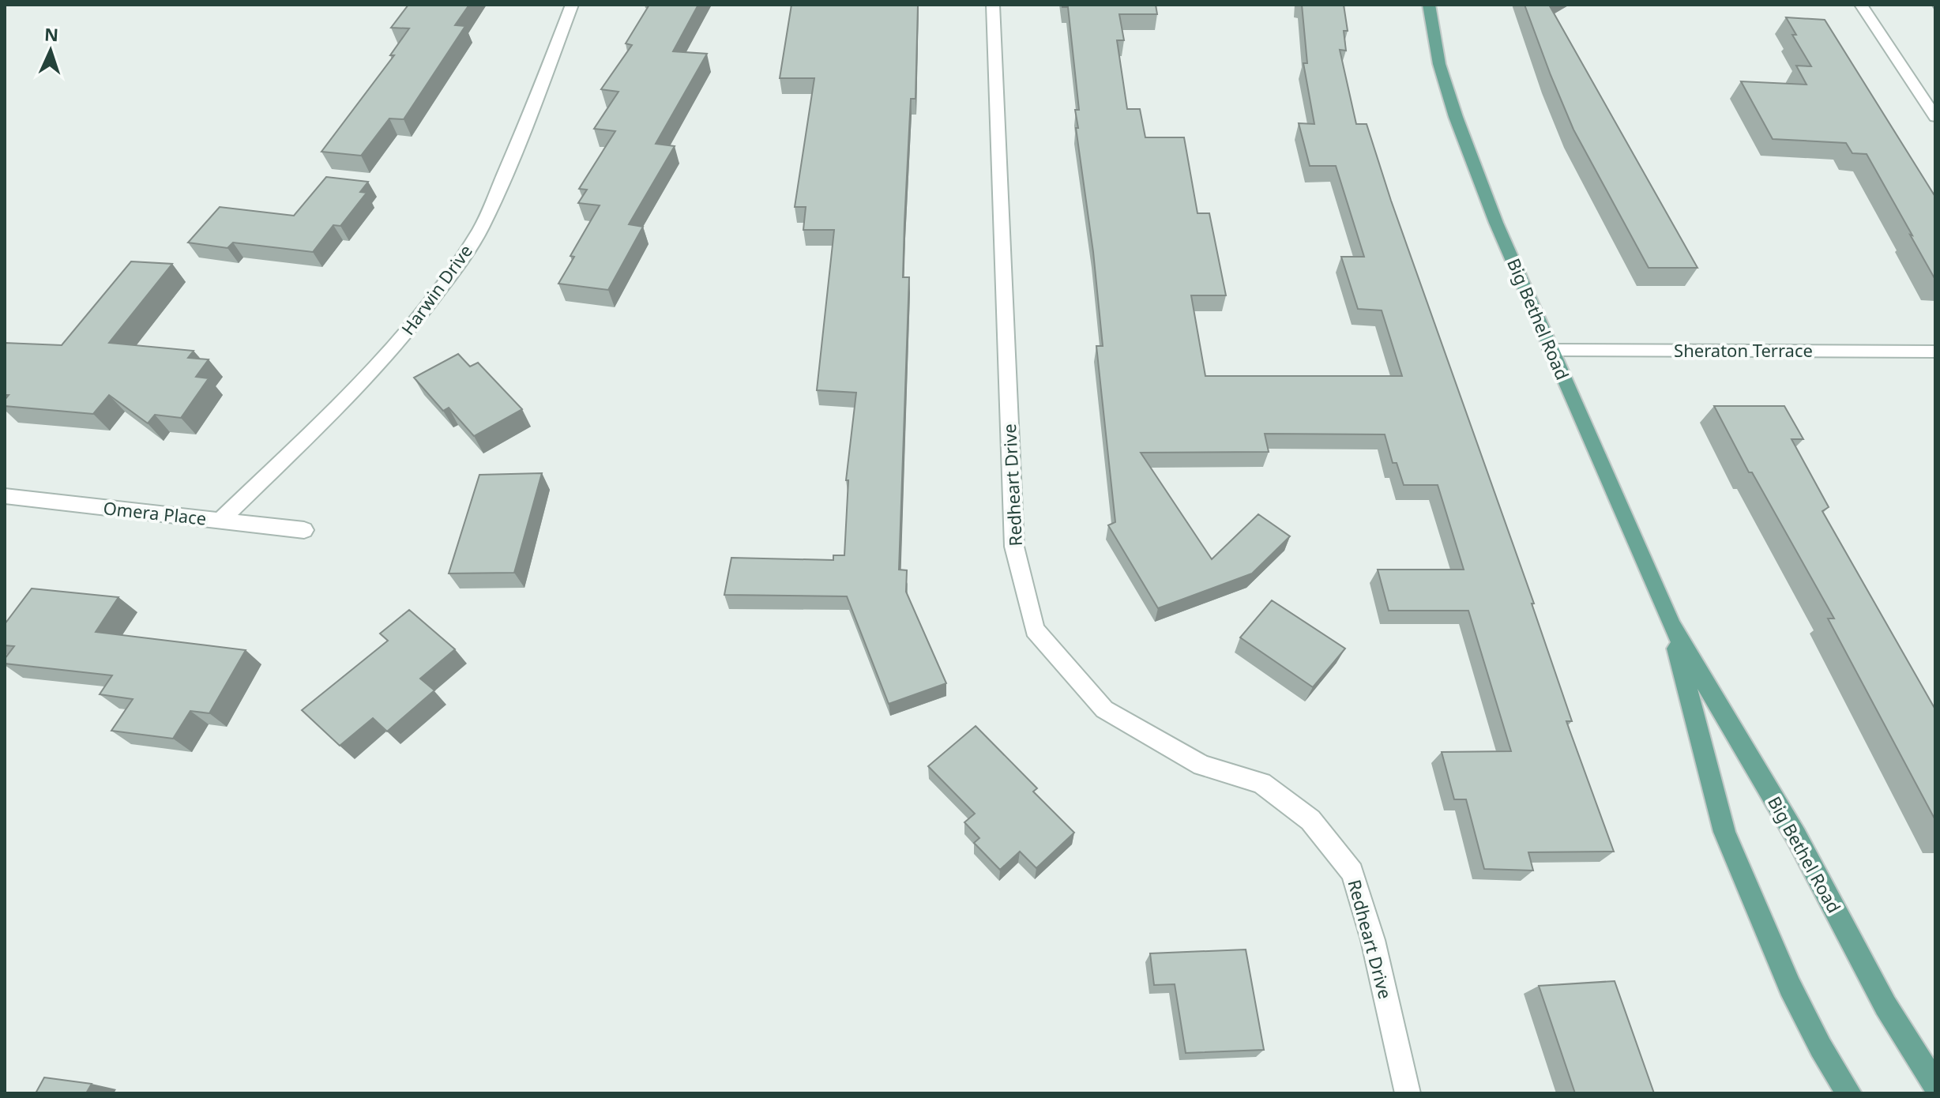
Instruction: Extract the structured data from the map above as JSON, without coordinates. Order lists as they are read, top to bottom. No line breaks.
{"streets":{"main road":["Big Bethel Road"],"street":["Harwin Drive","Sheraton Terrace","Redheart Drive","Omera Place"]},"crossings":[["Harwin Drive","Omera Place"],["Big Bethel Road","Sheraton Terrace"]],"north":"top"}
